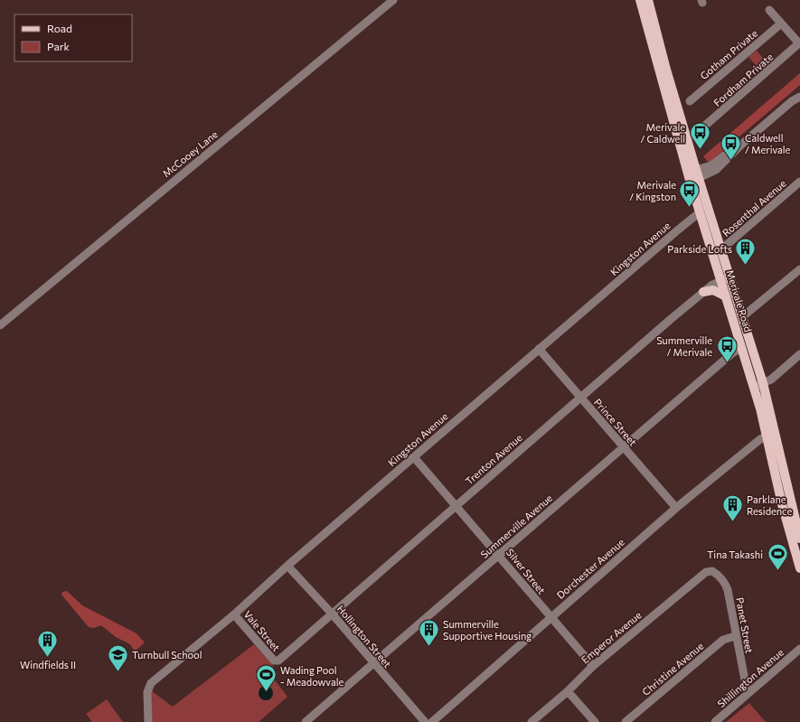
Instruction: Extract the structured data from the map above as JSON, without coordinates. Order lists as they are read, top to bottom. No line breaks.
{"streets":{"main road":["Merivale Road"],"street":["Gotham Private","Fordham Private","McCooey Lane","Rosenthal Avenue","Kingston Avenue","Prince Street","Trenton Avenue","Summerville Avenue","Dorchester Avenue","Silver Street","Panet Street","Vale Street","Hollington Street","Emperor Avenue","Christine Avenue","Shillington Avenue"]},"crossings":[["Rosenthal Avenue","Merivale Road"],["Kingston Avenue","Merivale Road"],["Kingston Avenue","Prince Street"],["Kingston Avenue","Silver Street"],["Kingston Avenue","Vale Street"],["Kingston Avenue","Hollington Street"],["Merivale Road","Trenton Avenue"],["Merivale Road","Summerville Avenue"],["Merivale Road","Dorchester Avenue"],["Prince Street","Trenton Avenue"],["Prince Street","Summerville Avenue"],["Prince Street","Dorchester Avenue"],["Trenton Avenue","Silver Street"],["Trenton Avenue","Vale Street"],["Trenton Avenue","Hollington Street"],["Summerville Avenue","Silver Street"],["Summerville Avenue","Hollington Street"],["Dorchester Avenue","Silver Street"],["Silver Street","Emperor Avenue"],["Panet Street","Emperor Avenue"],["Panet Street","Christine Avenue"],["Panet Street","Shillington Avenue"]],"places":{"bus stop":["Merivale / Caldwell","Caldwell / Merivale","Merivale / Kingston","Summerville / Merivale"],"building":["Parkside Lofts","Parklane Residence","Summerville Supportive Housing","Windfields II"],"sports":["Tina Takashi","Wading Pool - Meadowvale"],"school or university":["Turnbull School"]},"legend":["Road","Park"]}
